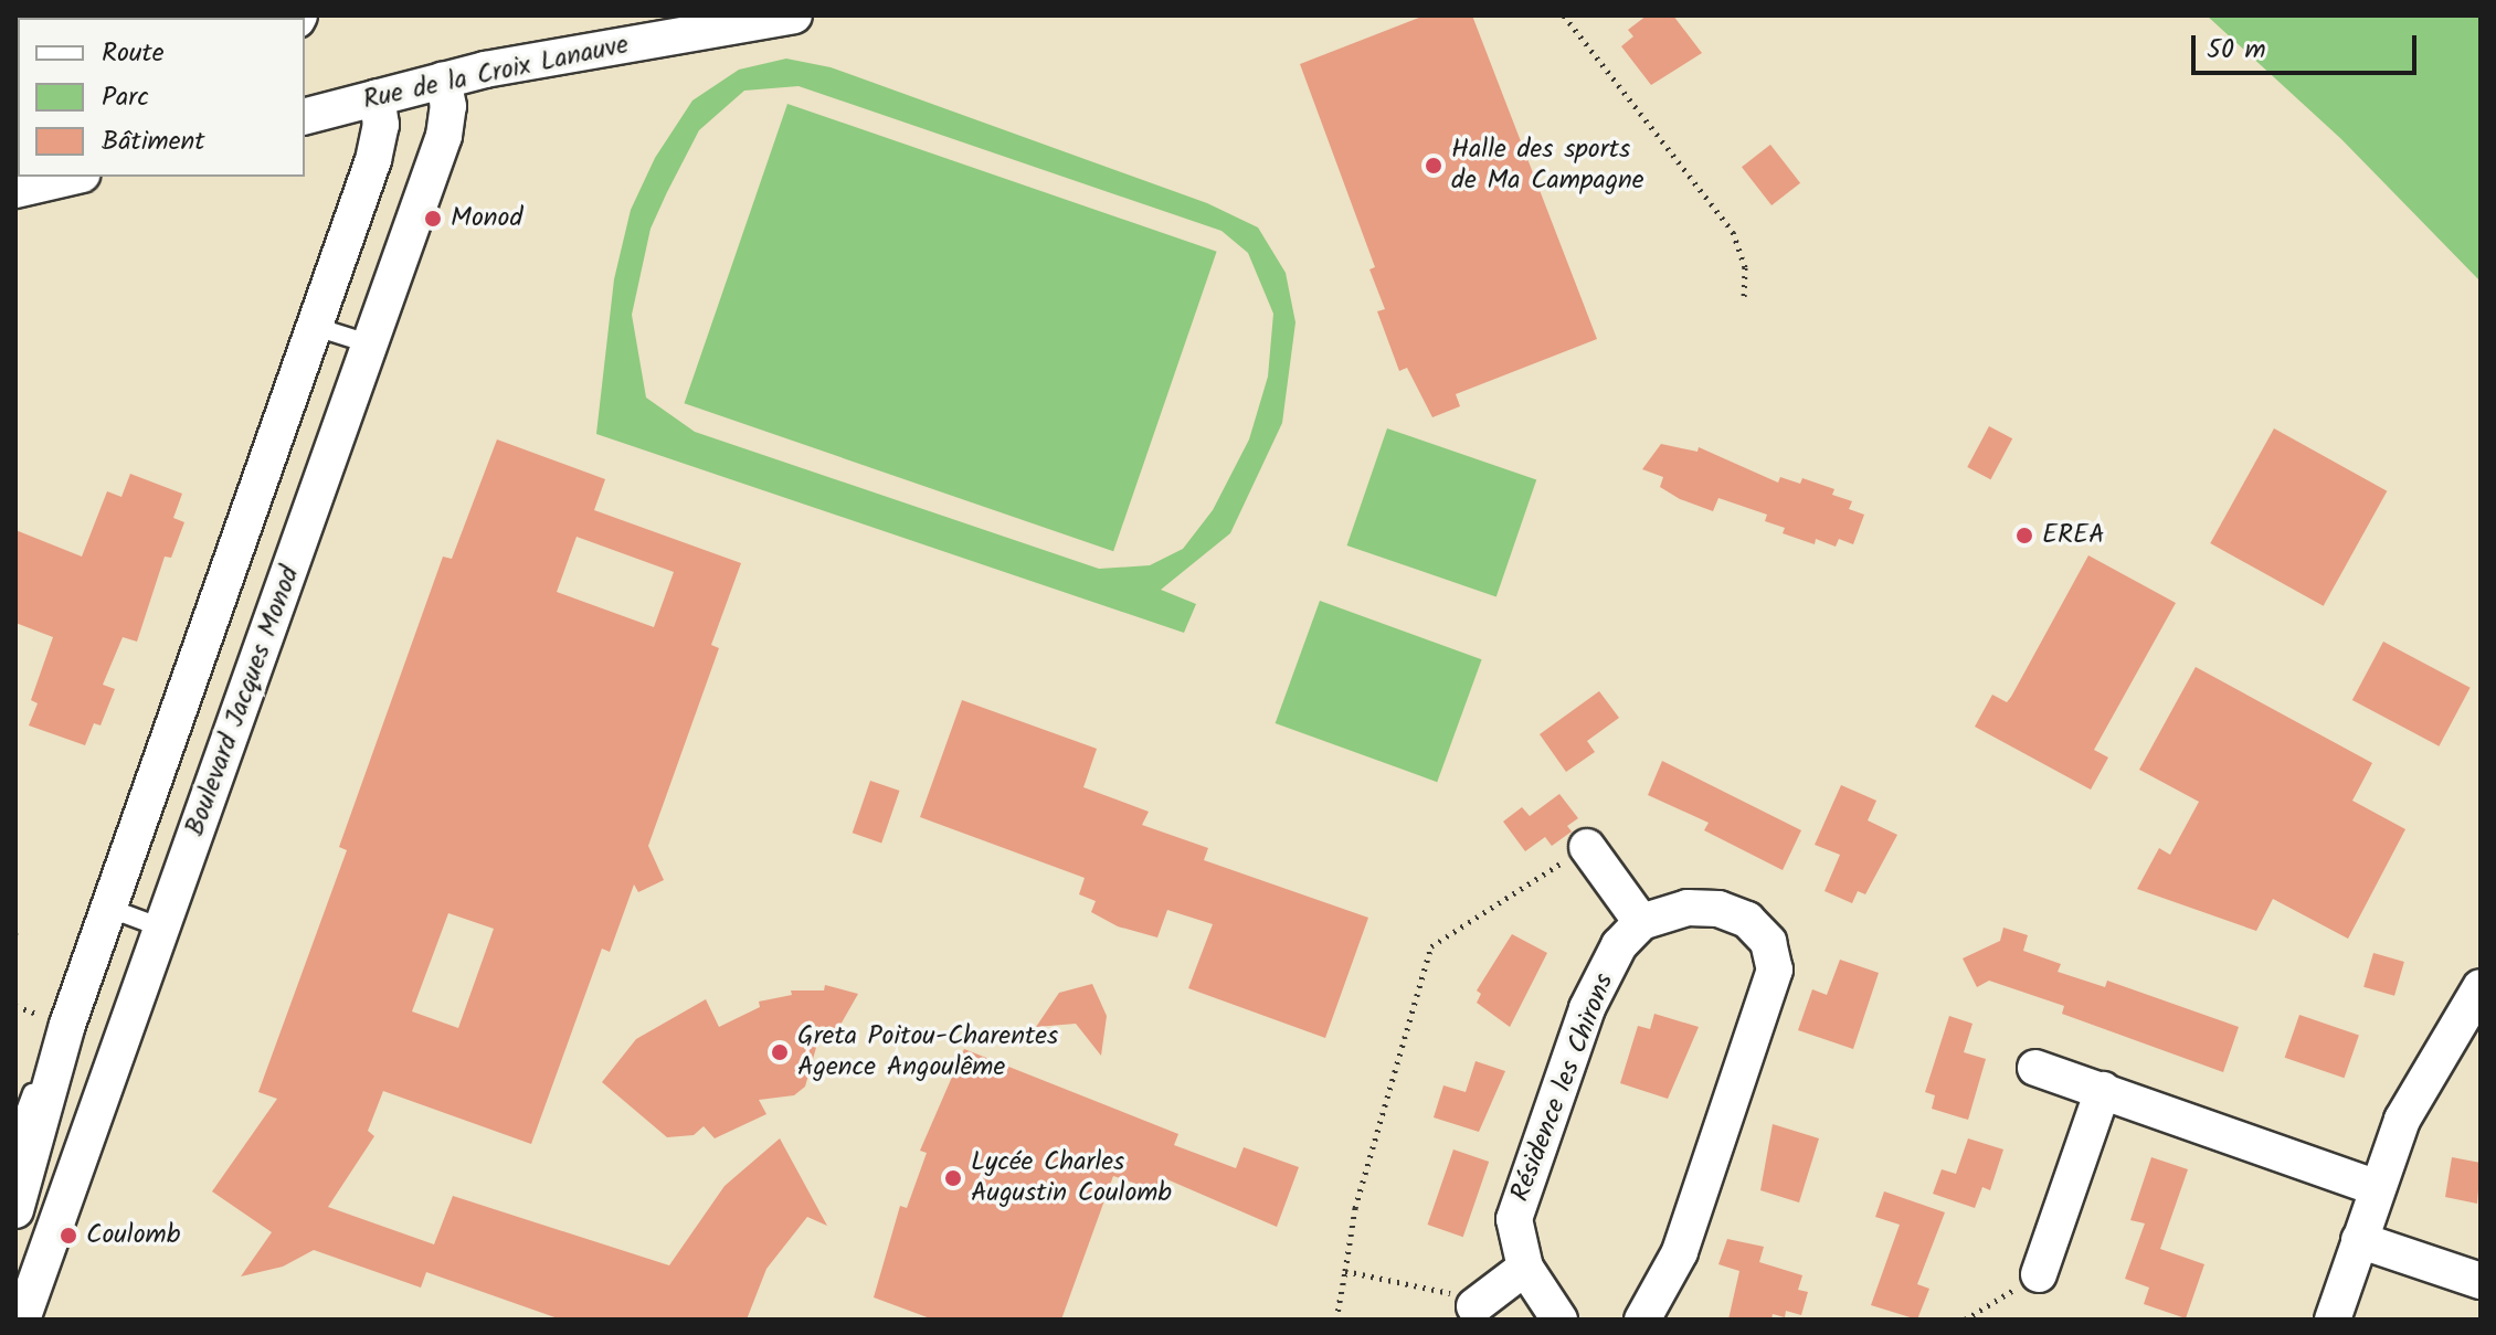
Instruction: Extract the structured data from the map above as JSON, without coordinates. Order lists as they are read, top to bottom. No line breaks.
{"streets":{"street":["Rue de la Croix Lanauve","Boulevard Jacques Monod","Résidence les Chirons"]},"crossings":[["Rue de la Croix Lanauve","Boulevard Jacques Monod"]],"places":["Halle des sports de Ma Campagne","Monod","EREA","Greta Poitou-Charentes Agence Angoulême","Lycée Charles Augustin Coulomb","Coulomb"],"legend":["Route","Parc","Bâtiment"],"scale_bar":"50 m"}
